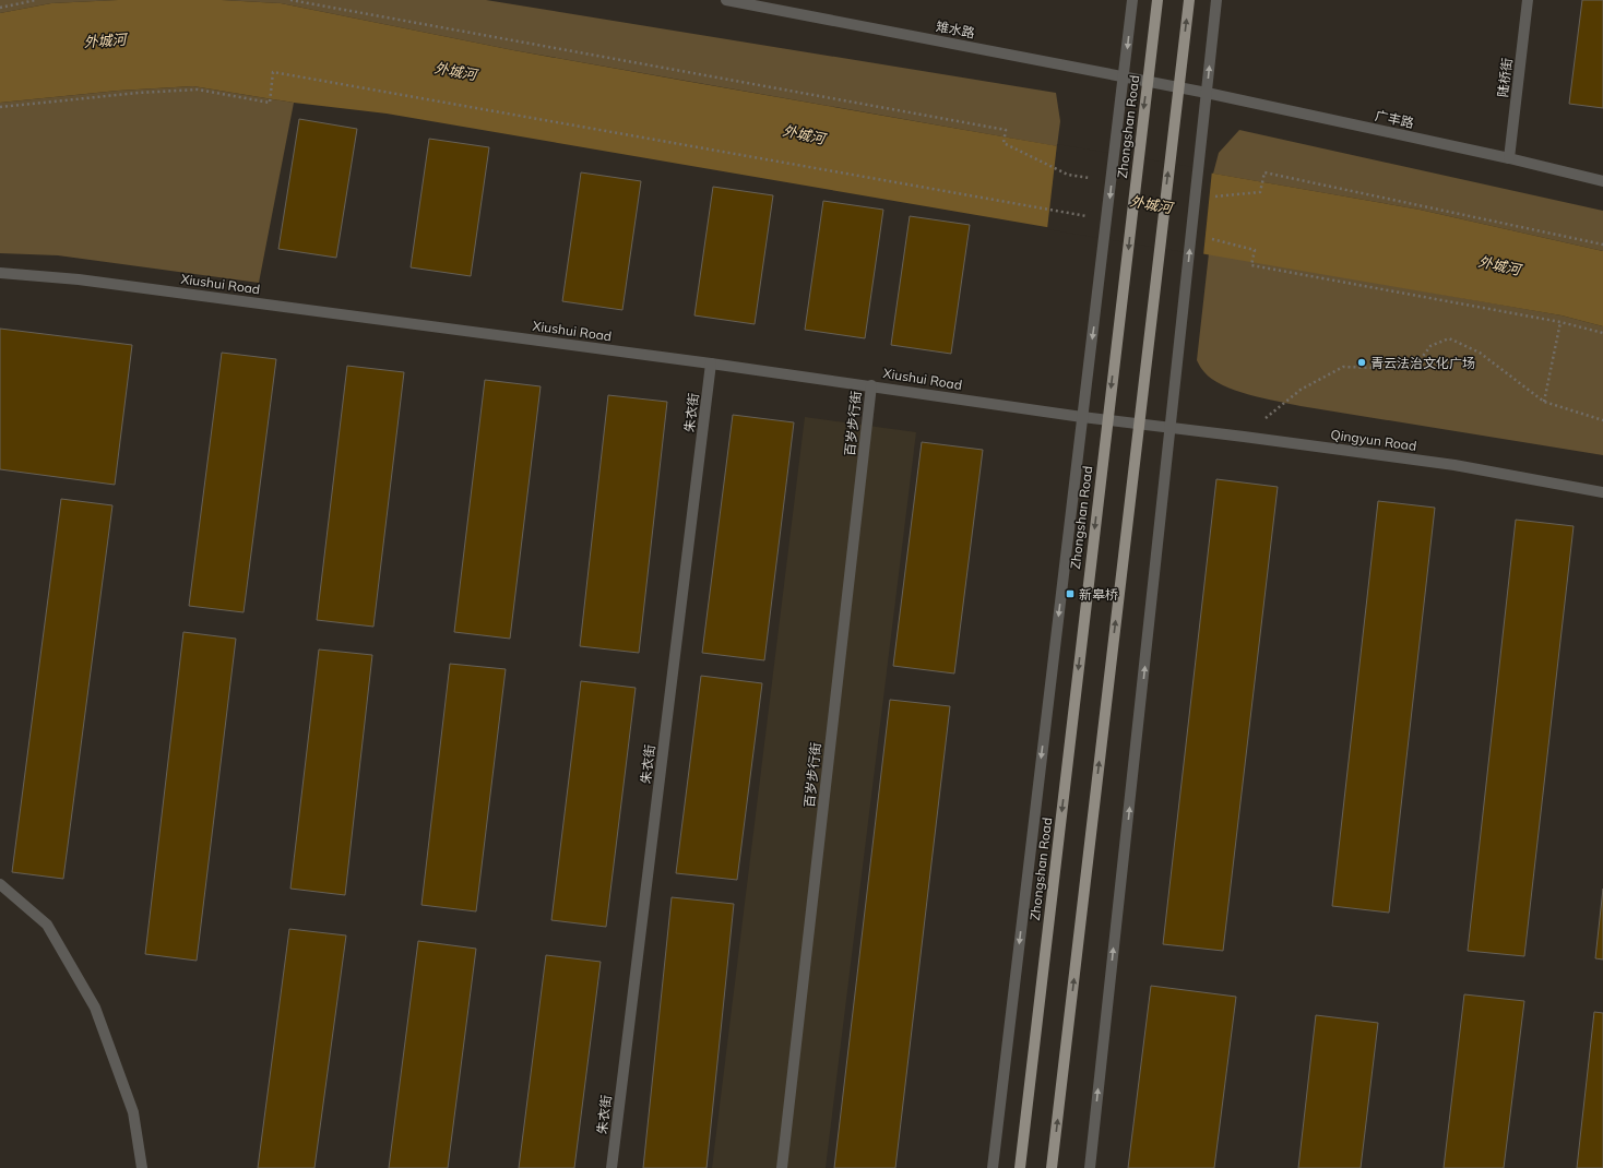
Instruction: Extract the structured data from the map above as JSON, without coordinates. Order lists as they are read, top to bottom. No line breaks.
{"streets":{"main road":["Zhongshan Road"],"street":["雉水路","陆桥街","广丰路","Xiushui Road","朱衣街","百岁步行街","Qingyun Road"]},"crossings":[["雉水路","广丰路"],["雉水路","Zhongshan Road"],["陆桥街","广丰路"],["Zhongshan Road","Xiushui Road"],["Xiushui Road","朱衣街"],["Xiushui Road","百岁步行街"],["Xiushui Road","Qingyun Road"]],"water":["外城河"],"places":{"other":["青云法治文化广场"],"transit":["新皋桥"]}}
